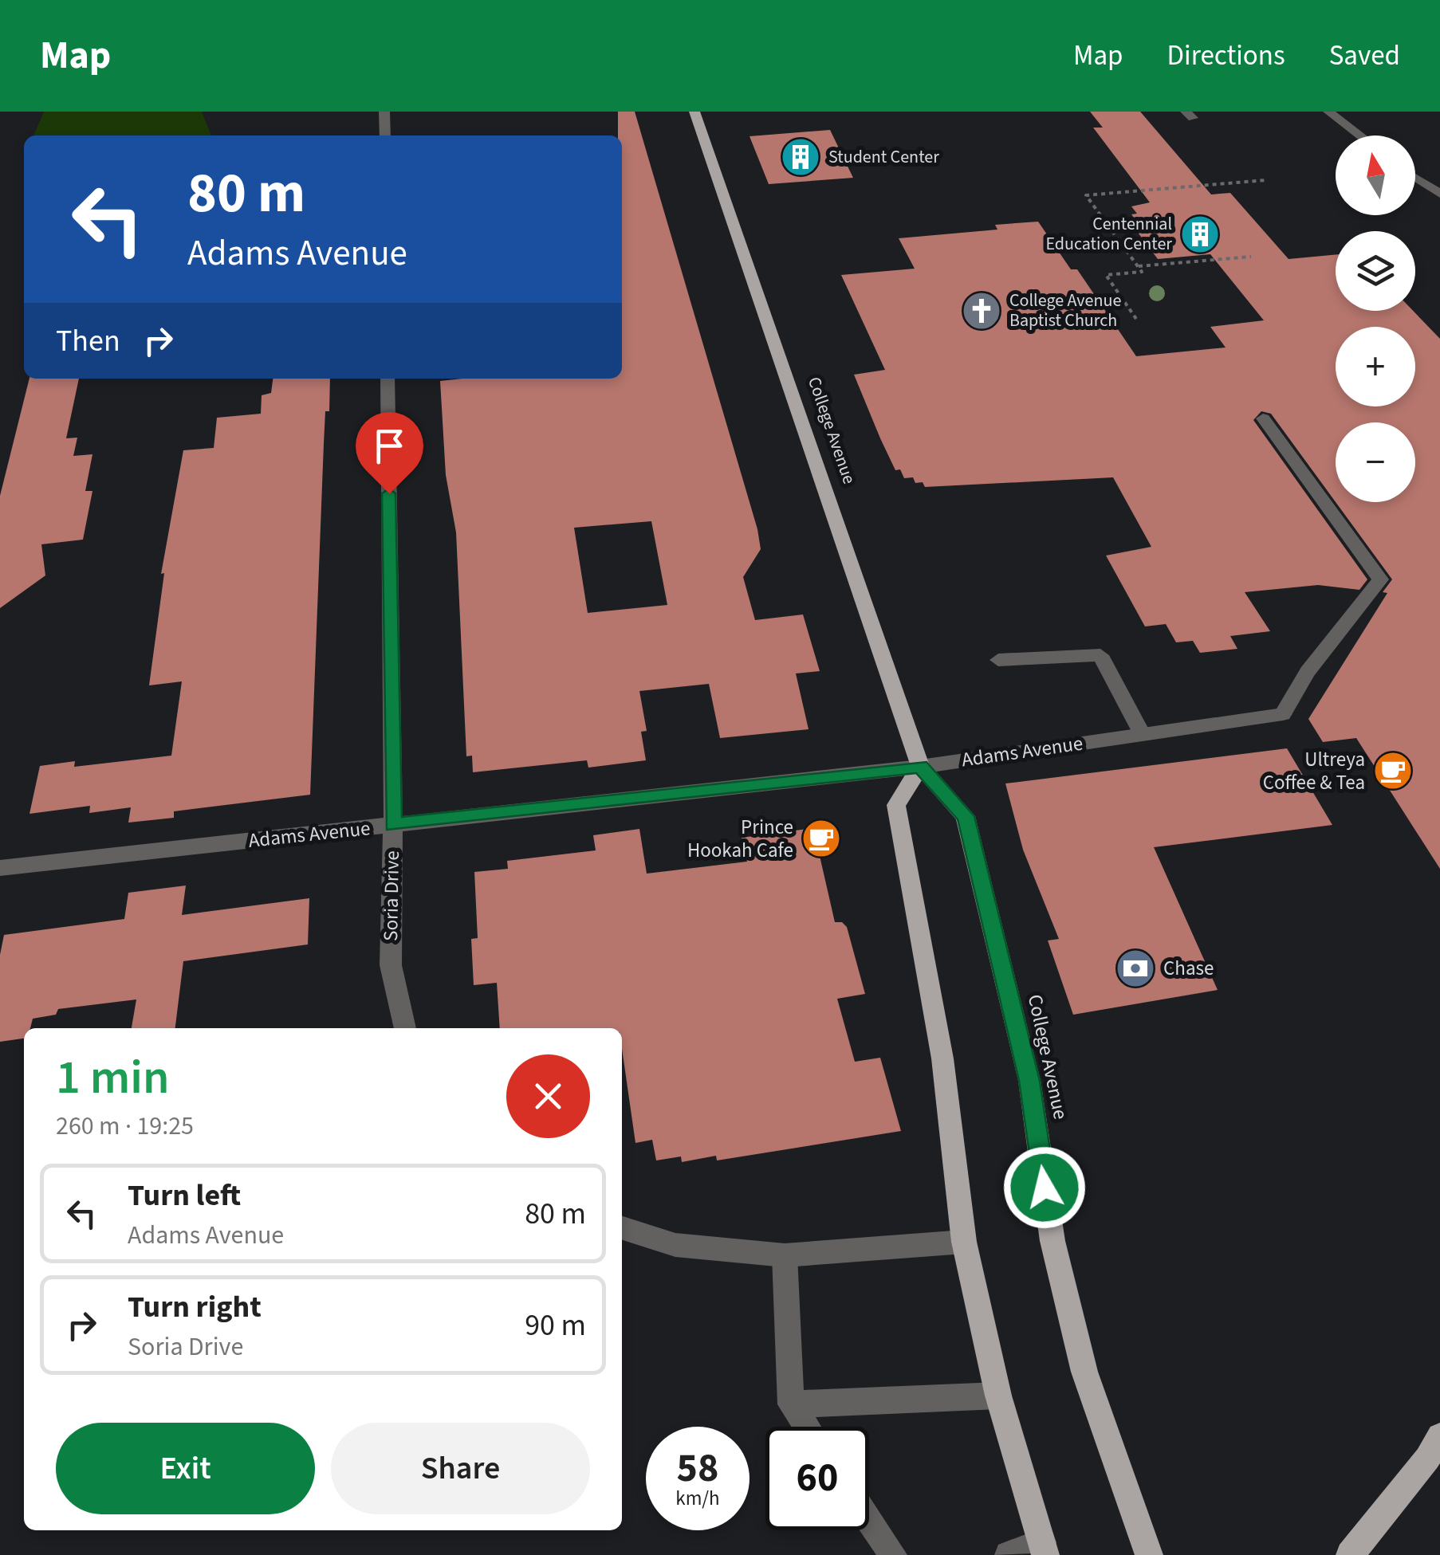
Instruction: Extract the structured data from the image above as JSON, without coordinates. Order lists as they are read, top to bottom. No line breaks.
{"streets":{"main road":["College Avenue"],"street":["Adams Avenue","Soria Drive"]},"crossings":[["College Avenue","Adams Avenue"],["Adams Avenue","Soria Drive"]],"places":{"building":["Student Center","Centennial Education Center"],"church":["College Avenue Baptist Church"],"cafe":["Ultreya Coffee & Tea","Prince Hookah Cafe"],"bank":["Chase"]},"north":"top","page":{"header":"Map","nav":["Map","Directions","Saved"],"map_buttons":["+","−"],"turn":["80 m","Adams Avenue"],"then":"Then","heading":["1 min","260 m · 19:25"],"list":[{"name":"Turn left","note":"Adams Avenue","value":"80 m"},{"name":"Turn right","note":"Soria Drive","value":"90 m"}],"buttons":["Exit","Share"],"speed":"58 km/h","limit":"60"}}
